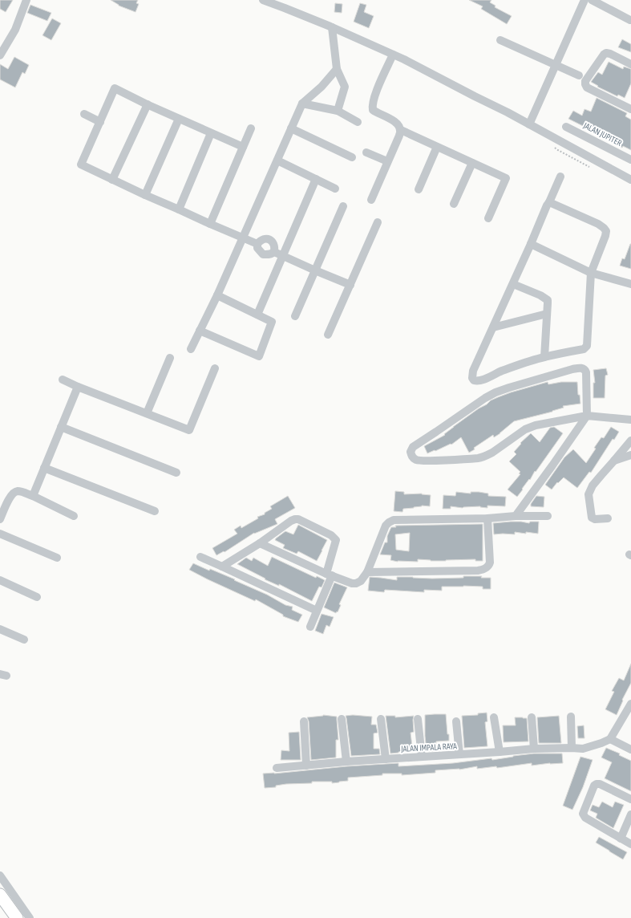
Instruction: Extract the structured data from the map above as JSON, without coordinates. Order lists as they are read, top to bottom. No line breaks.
{"streets":{"street":["JALAN JUPITER","JALAN IMPALA RAYA"]}}
